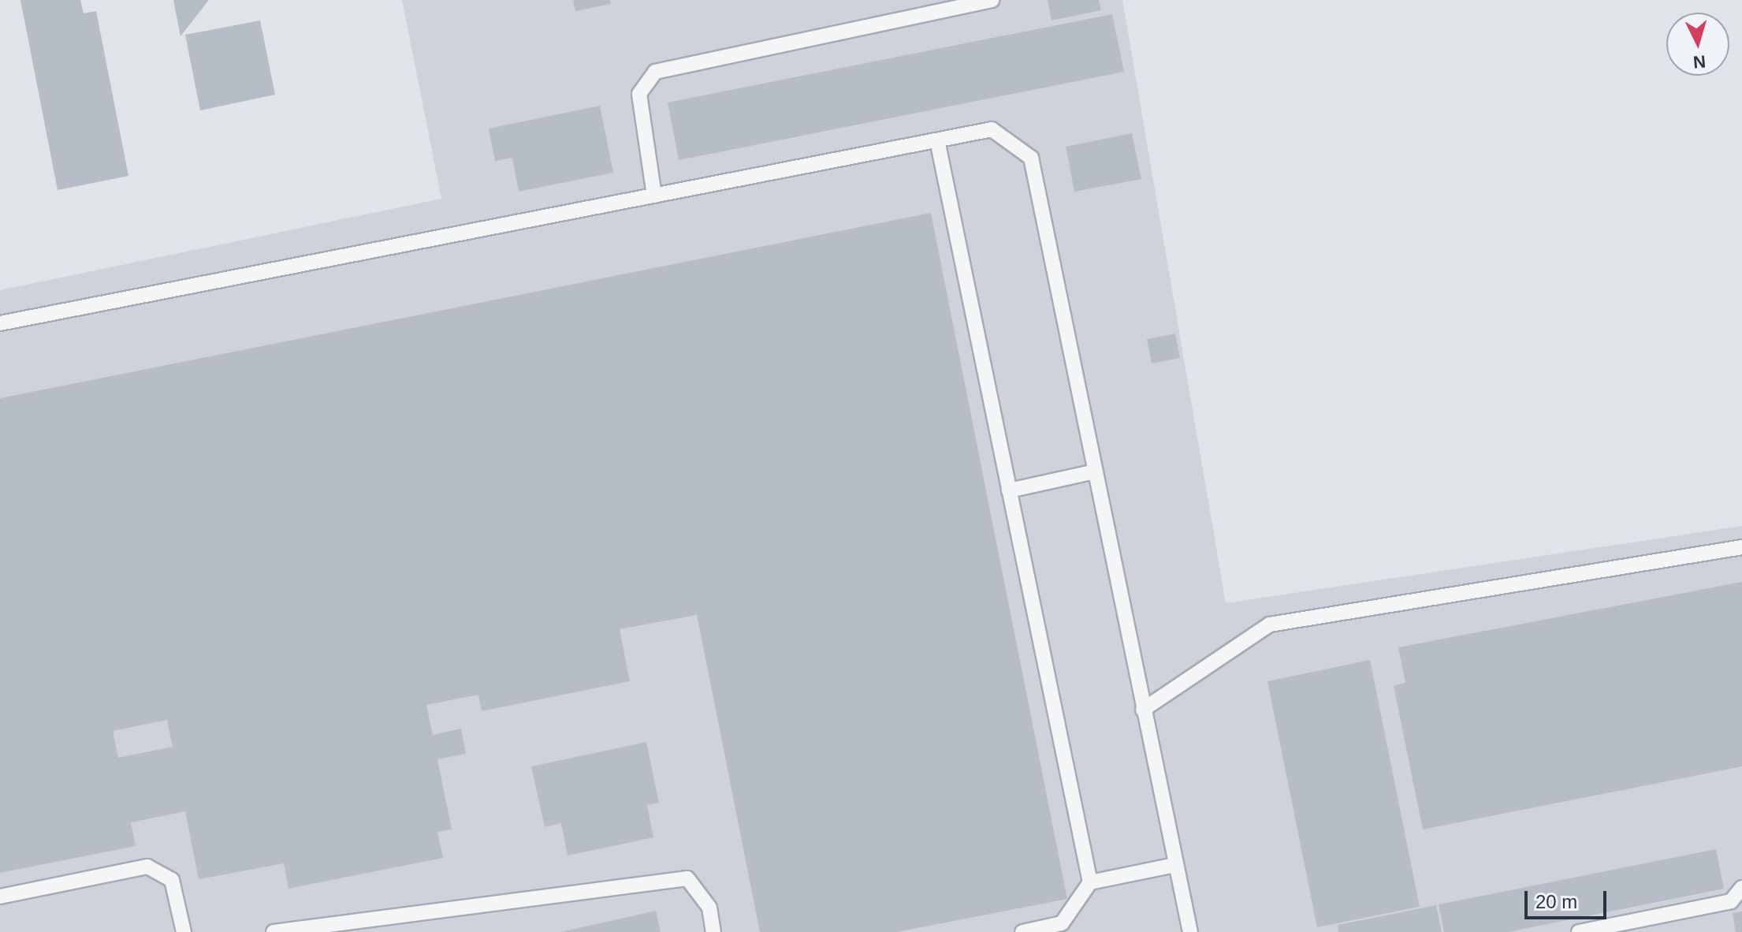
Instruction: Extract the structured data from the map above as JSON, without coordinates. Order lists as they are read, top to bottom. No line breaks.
{"scale_bar":"20 m","north":"bottom"}
